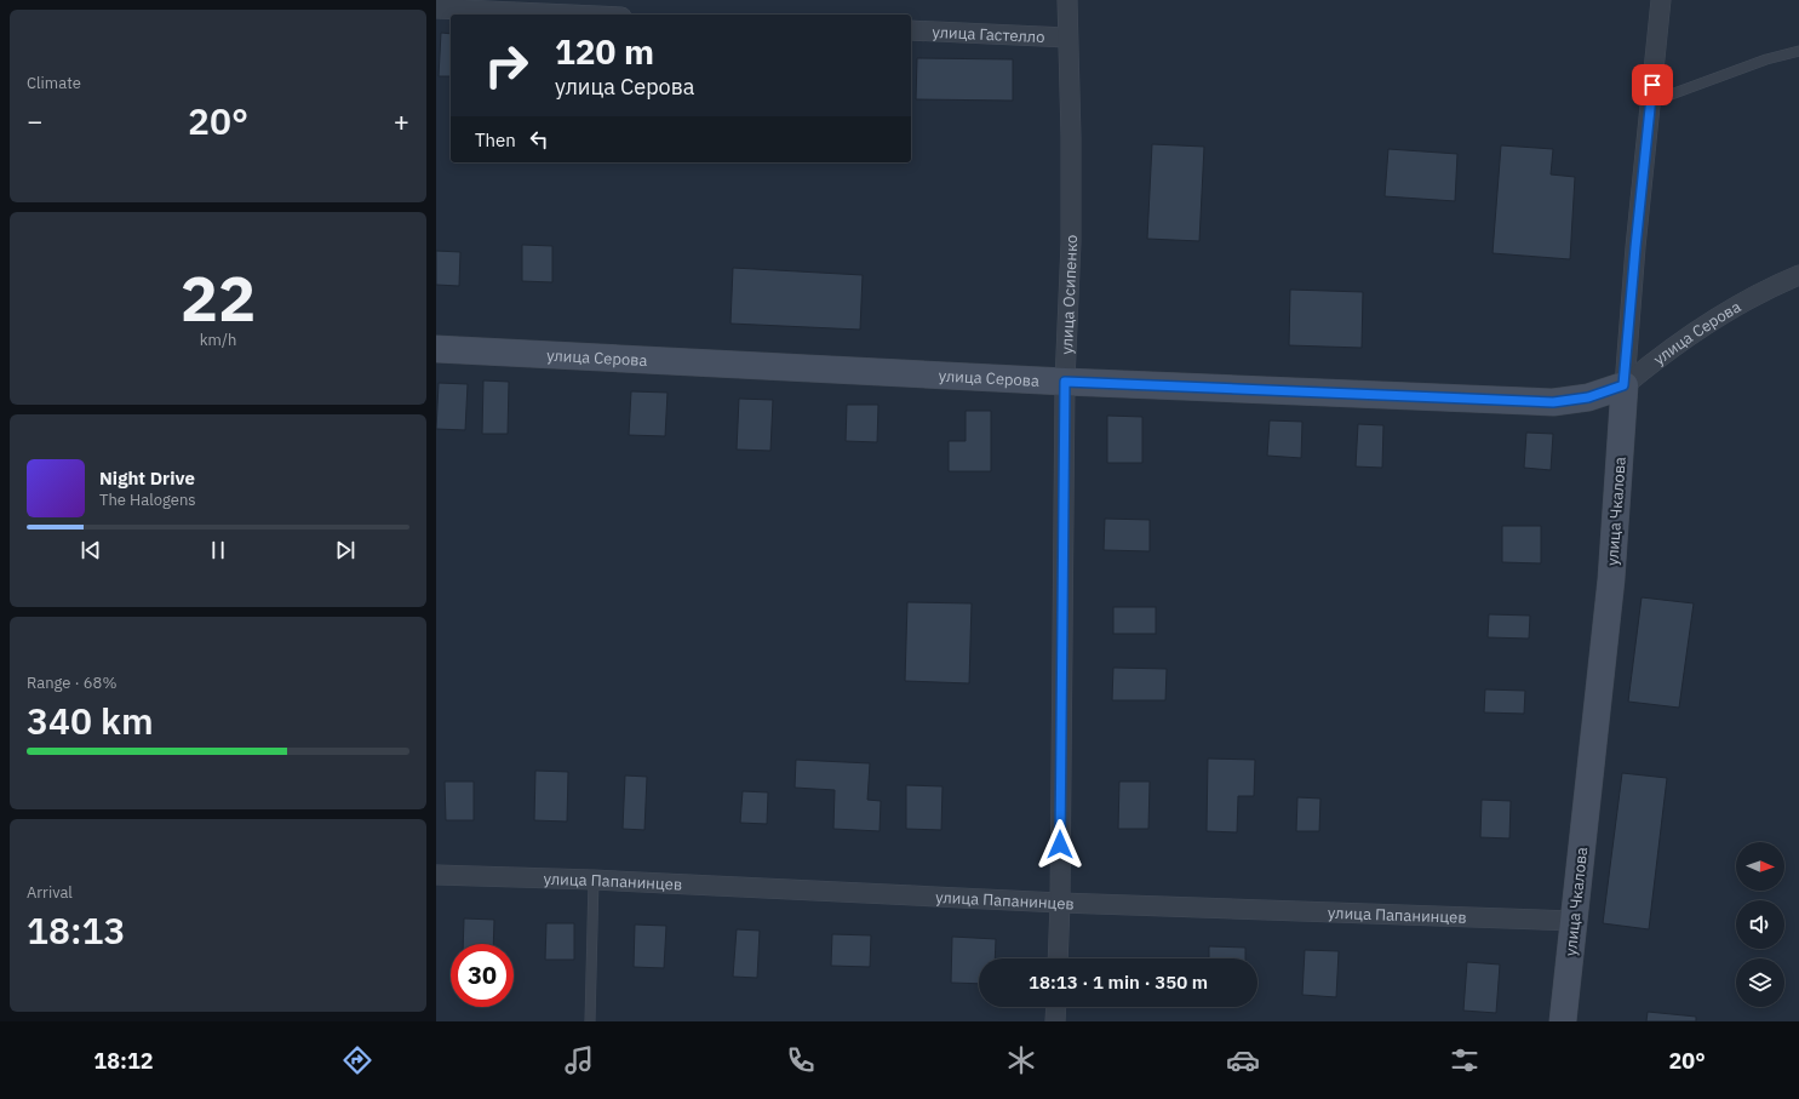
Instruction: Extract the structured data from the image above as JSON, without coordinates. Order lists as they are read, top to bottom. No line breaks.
{"streets":{"street":["улица Гастелло","улица Осипенко","улица Серова","улица Чкалова","улица Папанинцев"]},"crossings":[["улица Гастелло","улица Осипенко"],["улица Осипенко","улица Серова"],["улица Осипенко","улица Папанинцев"],["улица Серова","улица Чкалова"],["улица Чкалова","улица Папанинцев"]],"north":"right","page":{"tile":["Climate",["22","km/h"],["Range · 68%","340 km"],["Arrival","18:13"]],"turn":["120 m","улица Серова"],"heat":["−","20°","+"],"then":"Then","song":["Night Drive","The Halogens"],"limit":"30","trip":"18:13 · 1 min · 350 m","tabs":["18:12","20°"]}}
